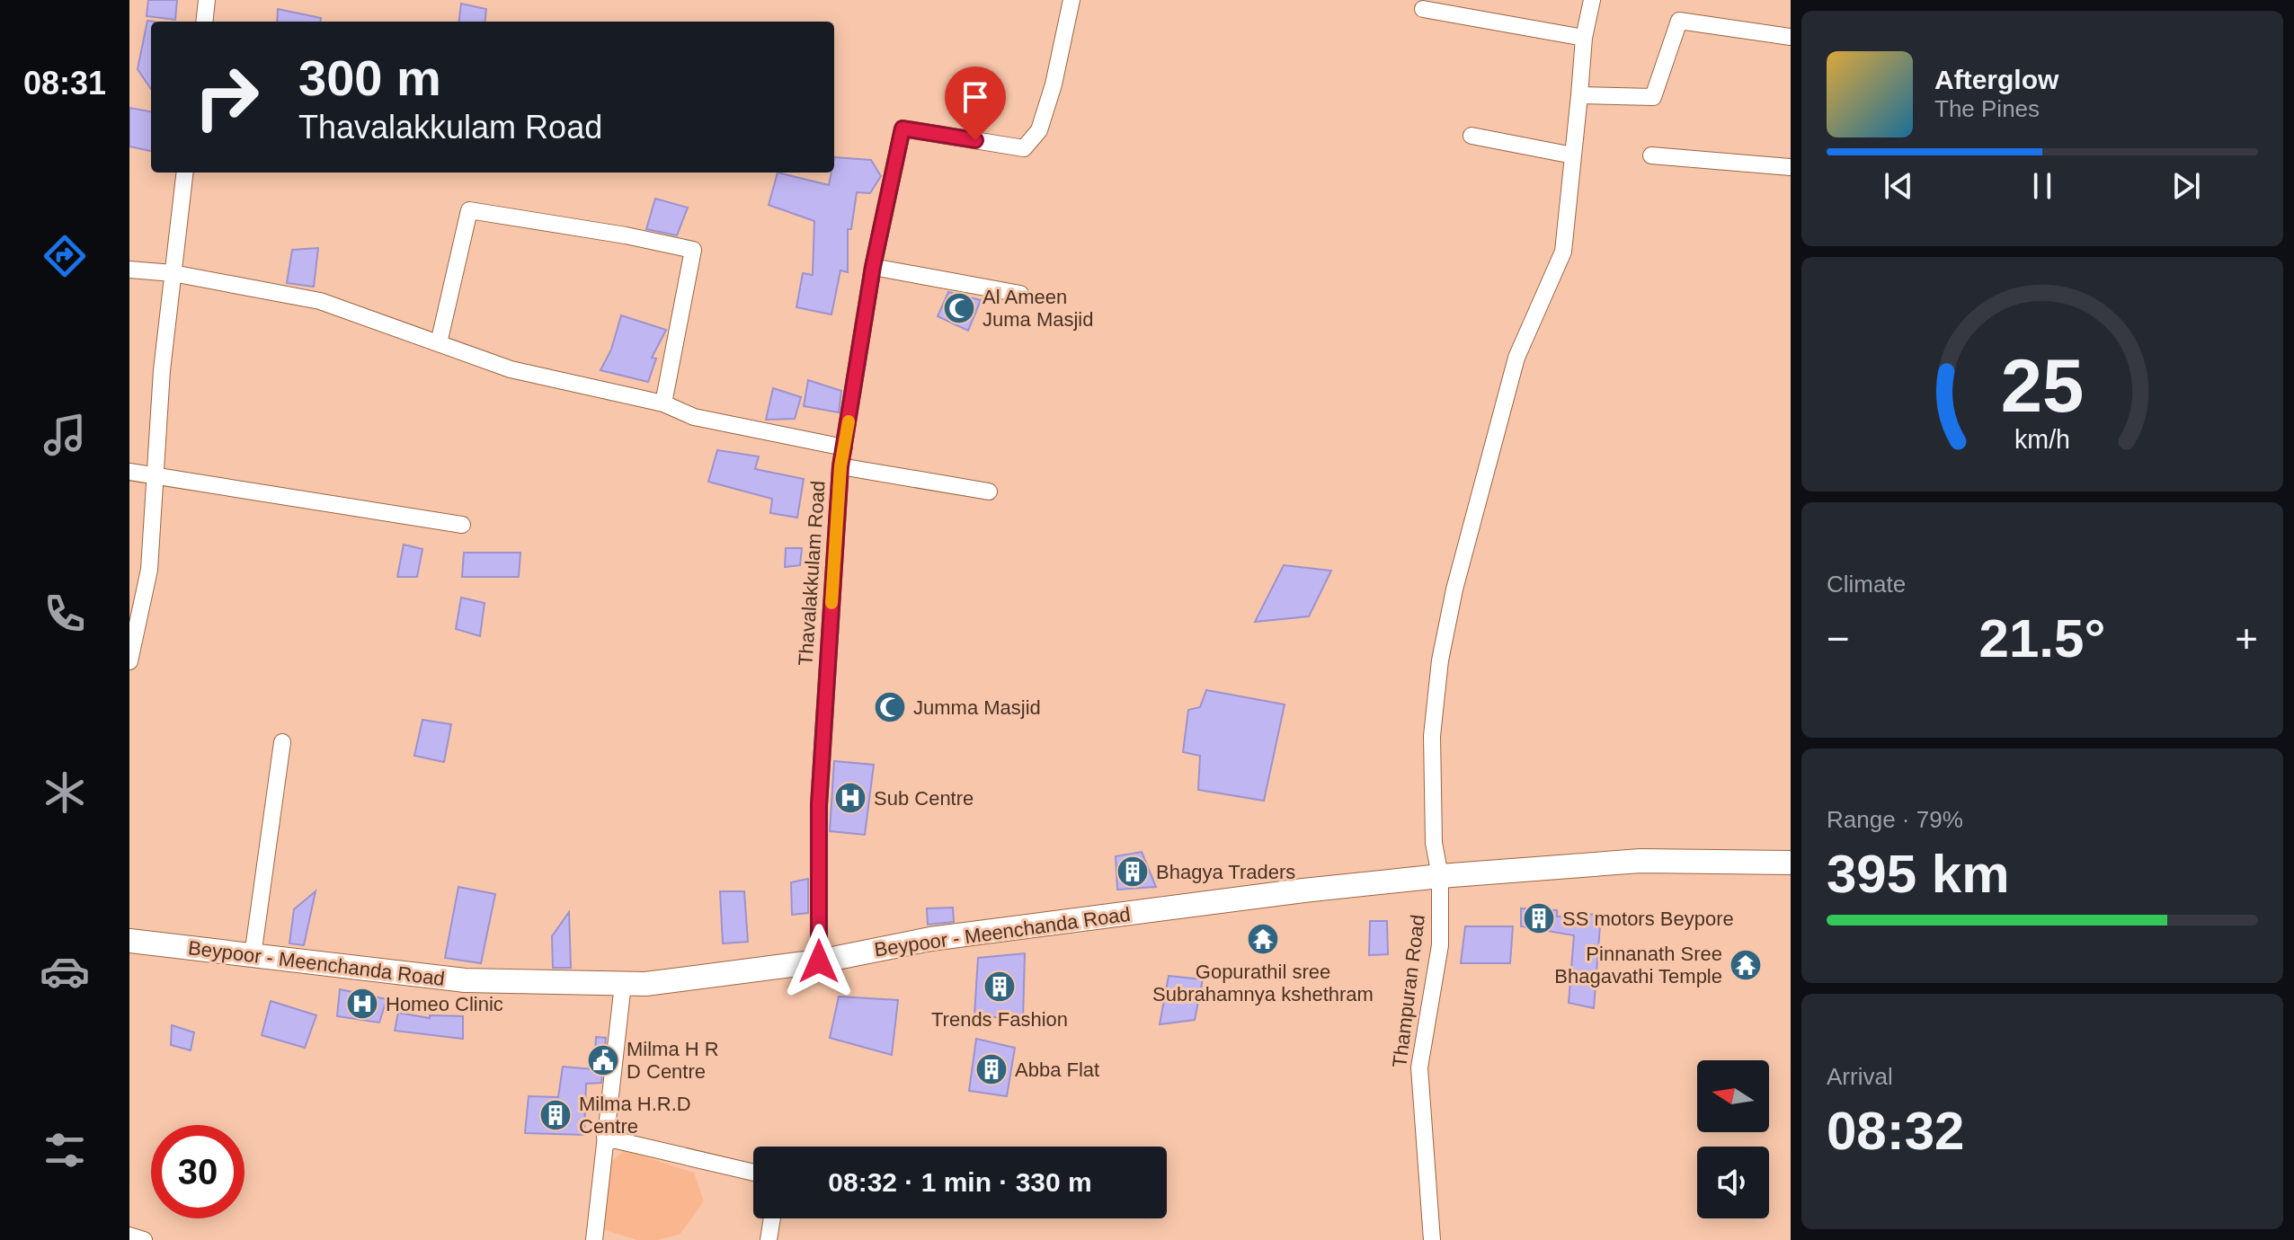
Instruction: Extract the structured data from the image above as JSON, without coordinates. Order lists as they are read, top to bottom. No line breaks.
{"streets":{"main road":["Beypoor - Meenchanda Road"],"street":["Thavalakkulam Road","Thampuran Road"]},"crossings":[["Thavalakkulam Road","Beypoor - Meenchanda Road"],["Beypoor - Meenchanda Road","Thampuran Road"]],"places":{"mosque":["Al Ameen Juma Masjid","Jumma Masjid"],"hospital":["Sub Centre","Homeo Clinic"],"building":["Bhagya Traders","SS motors Beypore","Trends Fashion","Abba Flat","Milma H.R.D Centre"],"temple":["Gopurathil sree Subrahamnya kshethram","Pinnanath Sree Bhagavathi Temple"],"public building":["Milma H R D Centre"]},"north":"left","page":{"tabs":"08:31","turn":["300 m","Thavalakkulam Road"],"song":["Afterglow","The Pines"],"tile":["Climate",["Range · 79%","395 km"],["Arrival","08:32"]],"heat":["−","21.5°","+"],"limit":"30","trip":"08:32 · 1 min · 330 m","gauge":["25","km/h"]}}
